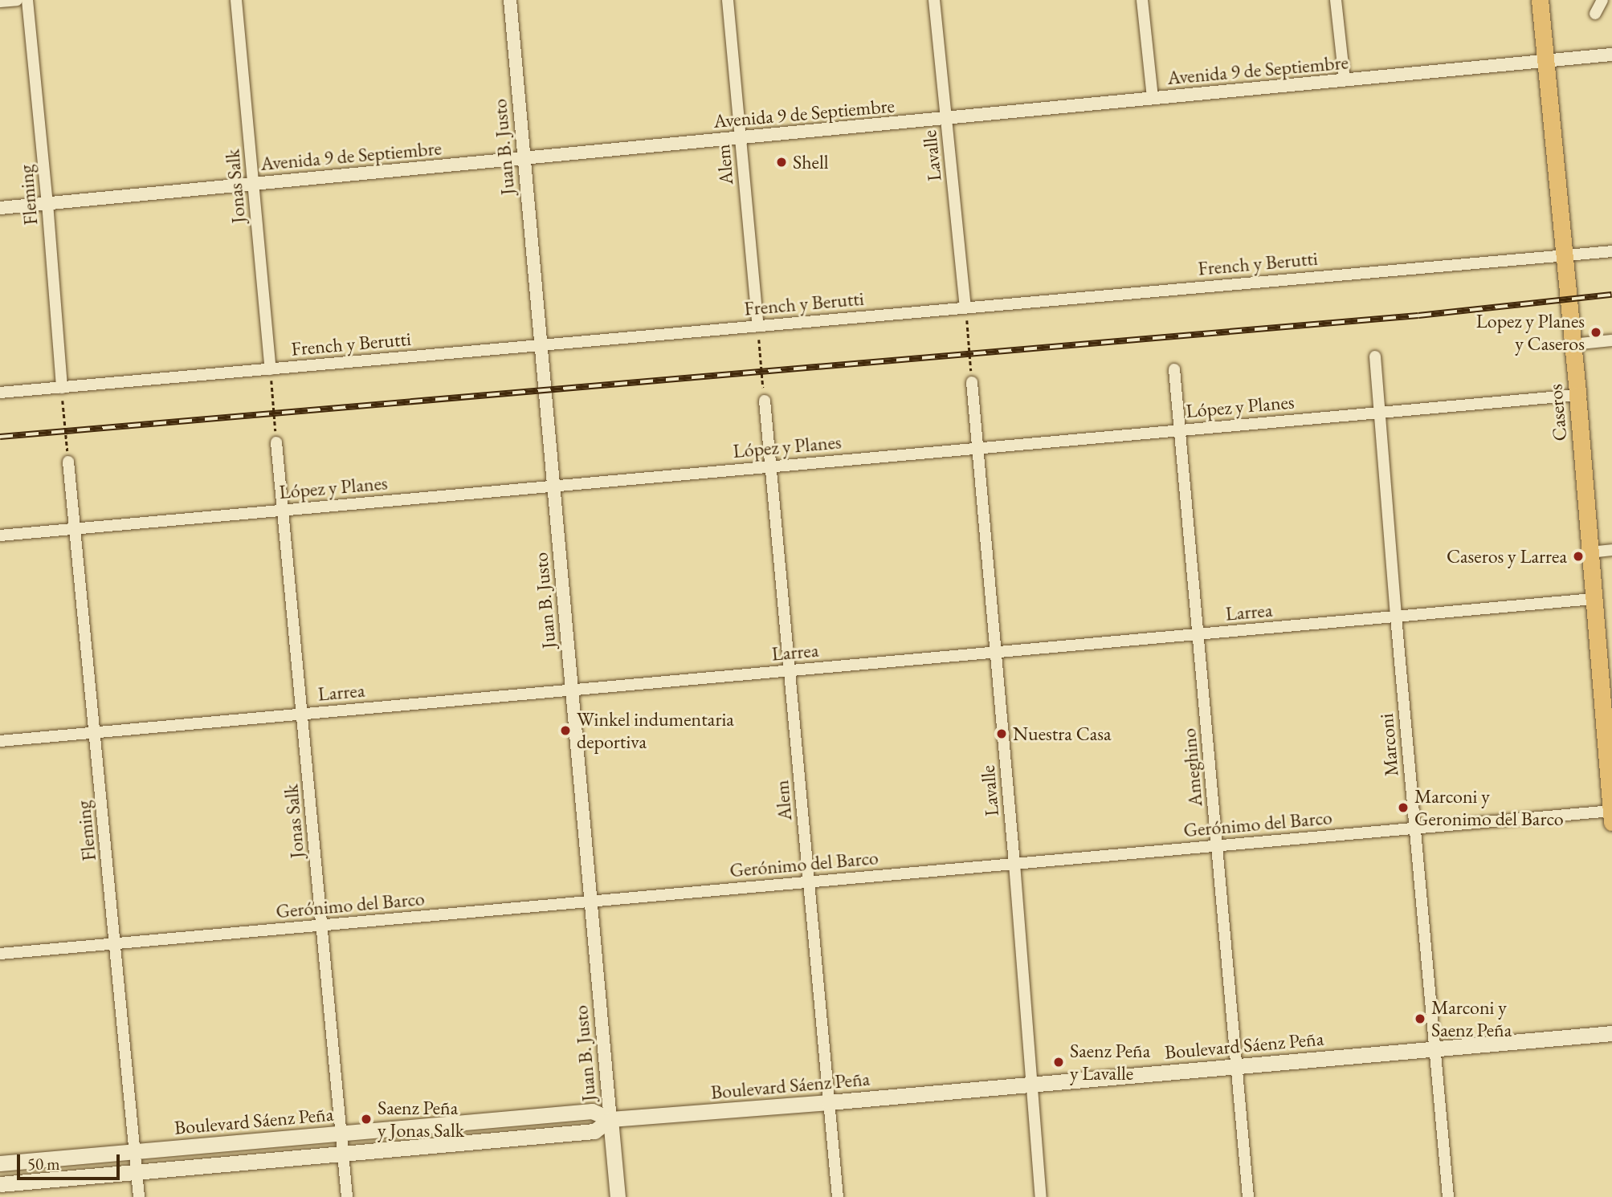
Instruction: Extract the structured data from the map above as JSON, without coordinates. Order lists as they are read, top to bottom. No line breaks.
{"streets":{"main road":["Juan B. Justo","Caseros","Boulevard Sáenz Peña"],"street":["Avenida 9 de Septiembre","Lavalle","Alem","Jonas Salk","Fleming","French y Berutti","López y Planes","Larrea","Marconi","Ameghino","Gerónimo del Barco"]},"crossings":[["Avenida 9 de Septiembre","Juan B. Justo"],["Avenida 9 de Septiembre","Lavalle"],["Avenida 9 de Septiembre","Alem"],["Avenida 9 de Septiembre","Jonas Salk"],["Avenida 9 de Septiembre","Fleming"],["Avenida 9 de Septiembre","Caseros"],["Juan B. Justo","French y Berutti"],["Juan B. Justo","López y Planes"],["Juan B. Justo","Larrea"],["Juan B. Justo","Gerónimo del Barco"],["Juan B. Justo","Boulevard Sáenz Peña"],["Lavalle","French y Berutti"],["Lavalle","López y Planes"],["Lavalle","Larrea"],["Lavalle","Gerónimo del Barco"],["Lavalle","Boulevard Sáenz Peña"],["Alem","French y Berutti"],["Alem","López y Planes"],["Alem","Larrea"],["Alem","Gerónimo del Barco"],["Alem","Boulevard Sáenz Peña"],["Jonas Salk","French y Berutti"],["Jonas Salk","López y Planes"],["Jonas Salk","Larrea"],["Jonas Salk","Gerónimo del Barco"],["Jonas Salk","Boulevard Sáenz Peña"],["Fleming","French y Berutti"],["Fleming","López y Planes"],["Fleming","Larrea"],["Fleming","Gerónimo del Barco"],["Fleming","Boulevard Sáenz Peña"],["French y Berutti","Caseros"],["López y Planes","Caseros"],["López y Planes","Marconi"],["López y Planes","Ameghino"],["Caseros","Larrea"],["Caseros","Gerónimo del Barco"],["Larrea","Marconi"],["Larrea","Ameghino"],["Marconi","Gerónimo del Barco"],["Marconi","Boulevard Sáenz Peña"],["Ameghino","Gerónimo del Barco"],["Ameghino","Boulevard Sáenz Peña"]],"places":["Shell","Lopez y Planes y Caseros","Caseros y Larrea","Winkel indumentaria deportiva","Nuestra Casa","Marconi y Geronimo del Barco","Marconi y Saenz Peña","Saenz Peña y Lavalle","Saenz Peña y Jonas Salk"],"scale_bar":"50 m"}
